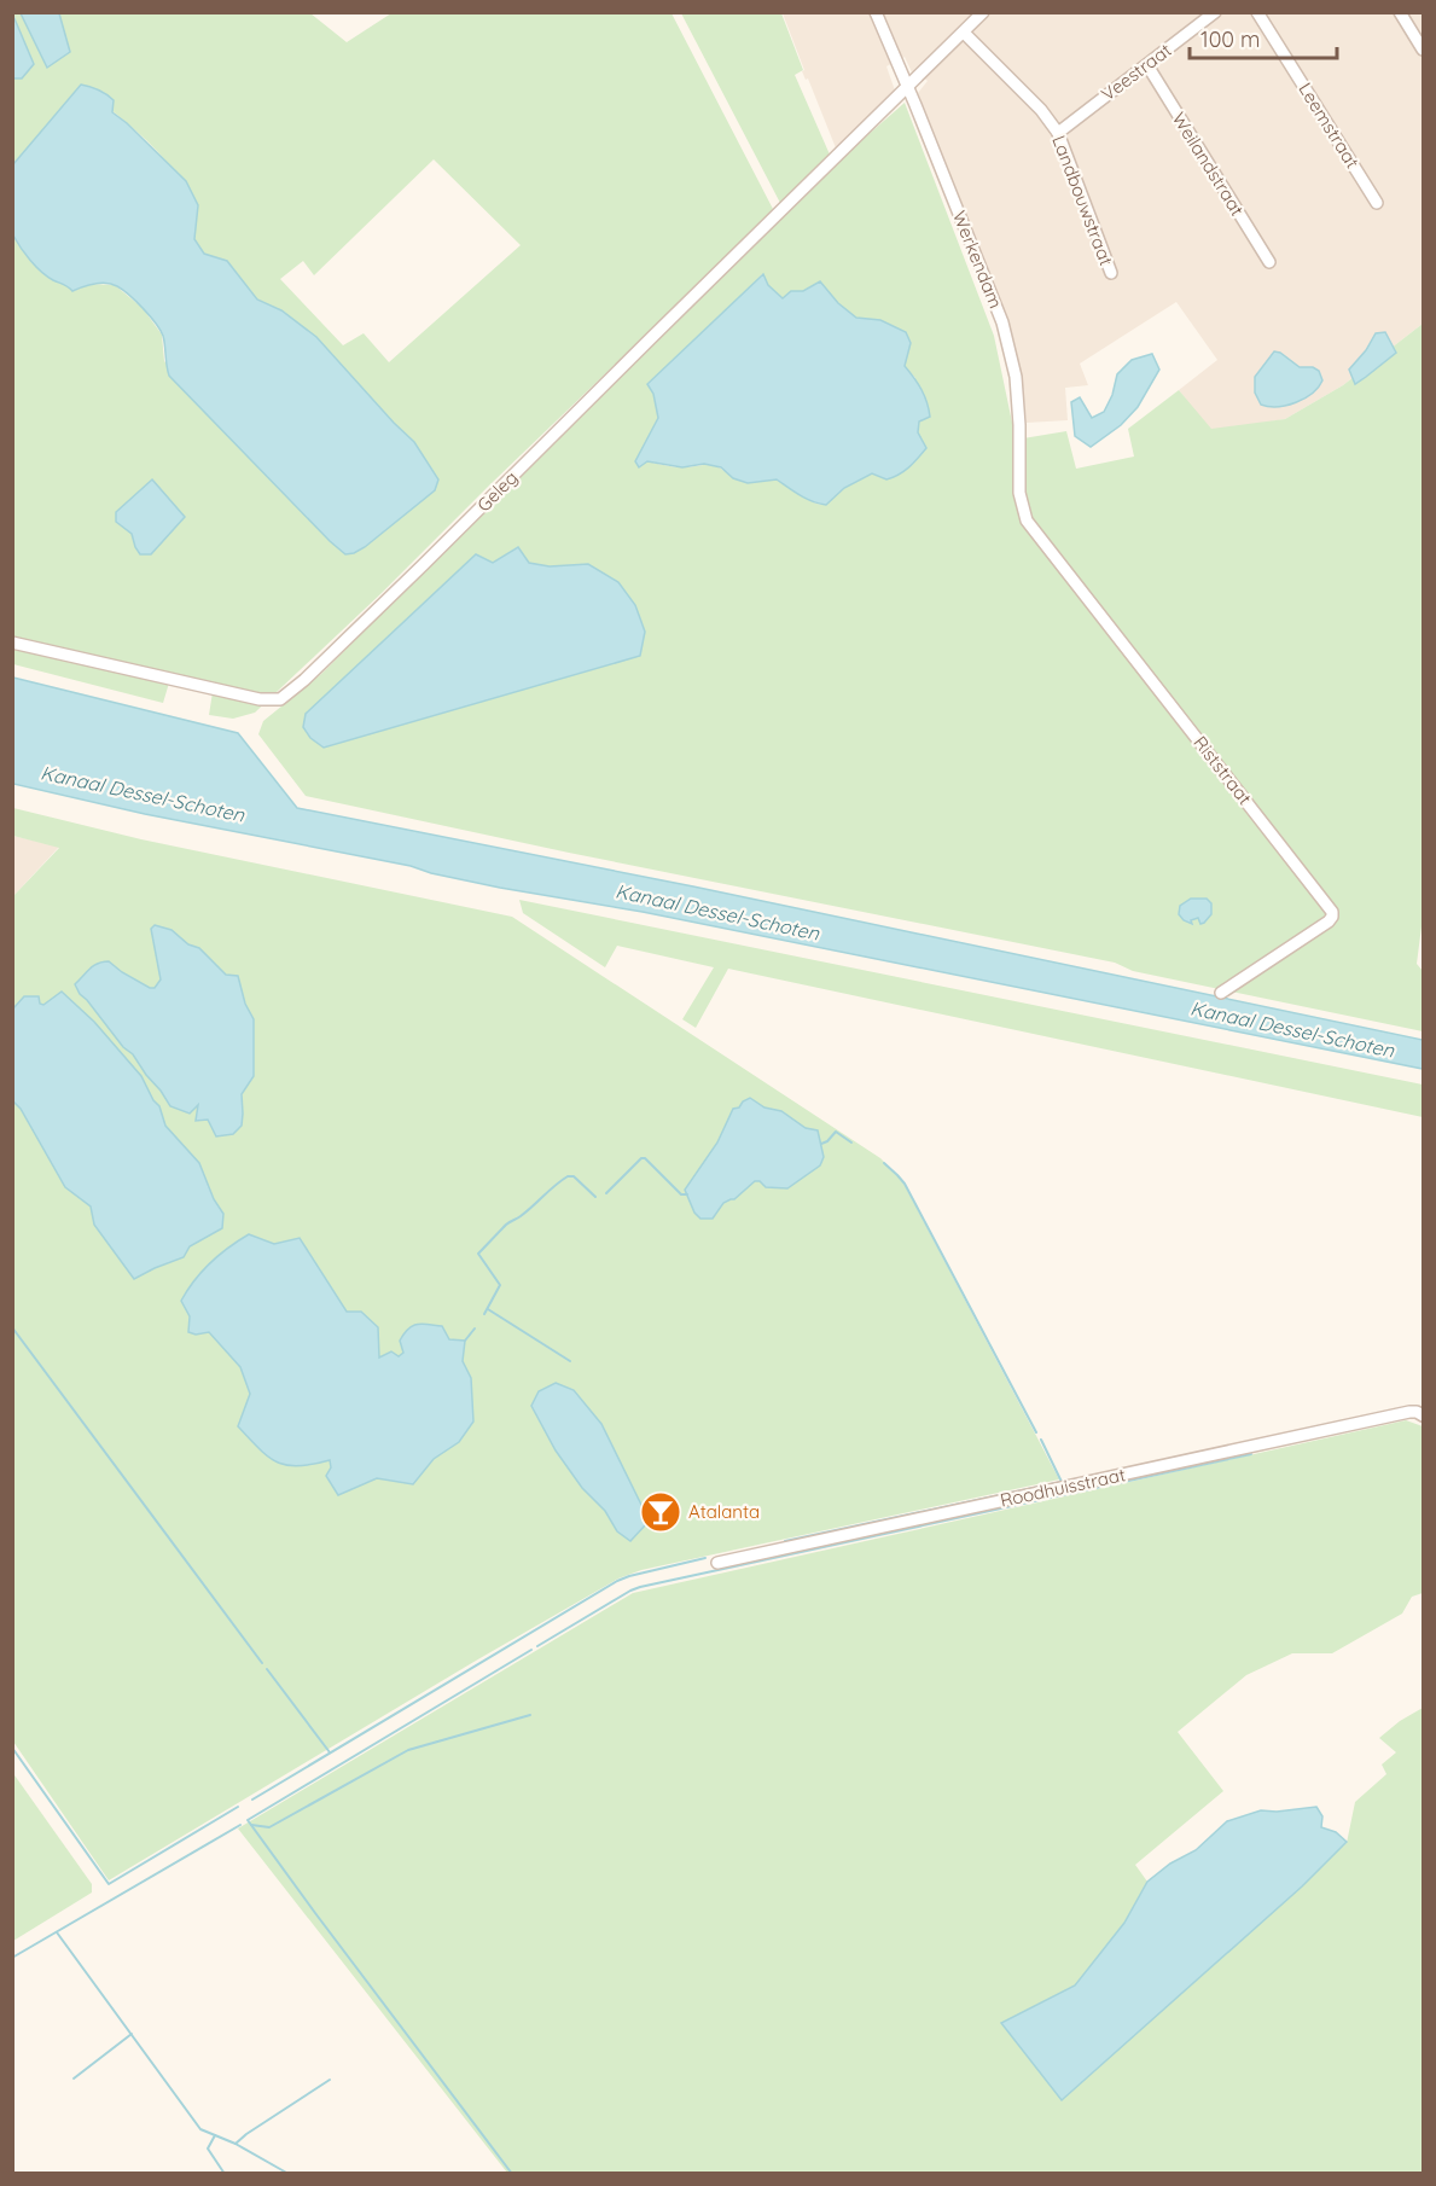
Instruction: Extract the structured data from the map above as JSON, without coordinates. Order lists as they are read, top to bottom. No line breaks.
{"streets":{"street":["Veestraat","Leemstraat","Weilandstraat","Landbouwstraat","Werkendam","Geleg","Riststraat","Roodhuisstraat"]},"crossings":[["Veestraat","Weilandstraat"],["Veestraat","Landbouwstraat"],["Werkendam","Geleg"],["Werkendam","Riststraat"]],"water":["Kanaal Dessel-Schoten"],"places":{"bar":["Atalanta"]},"scale_bar":"100 m"}
